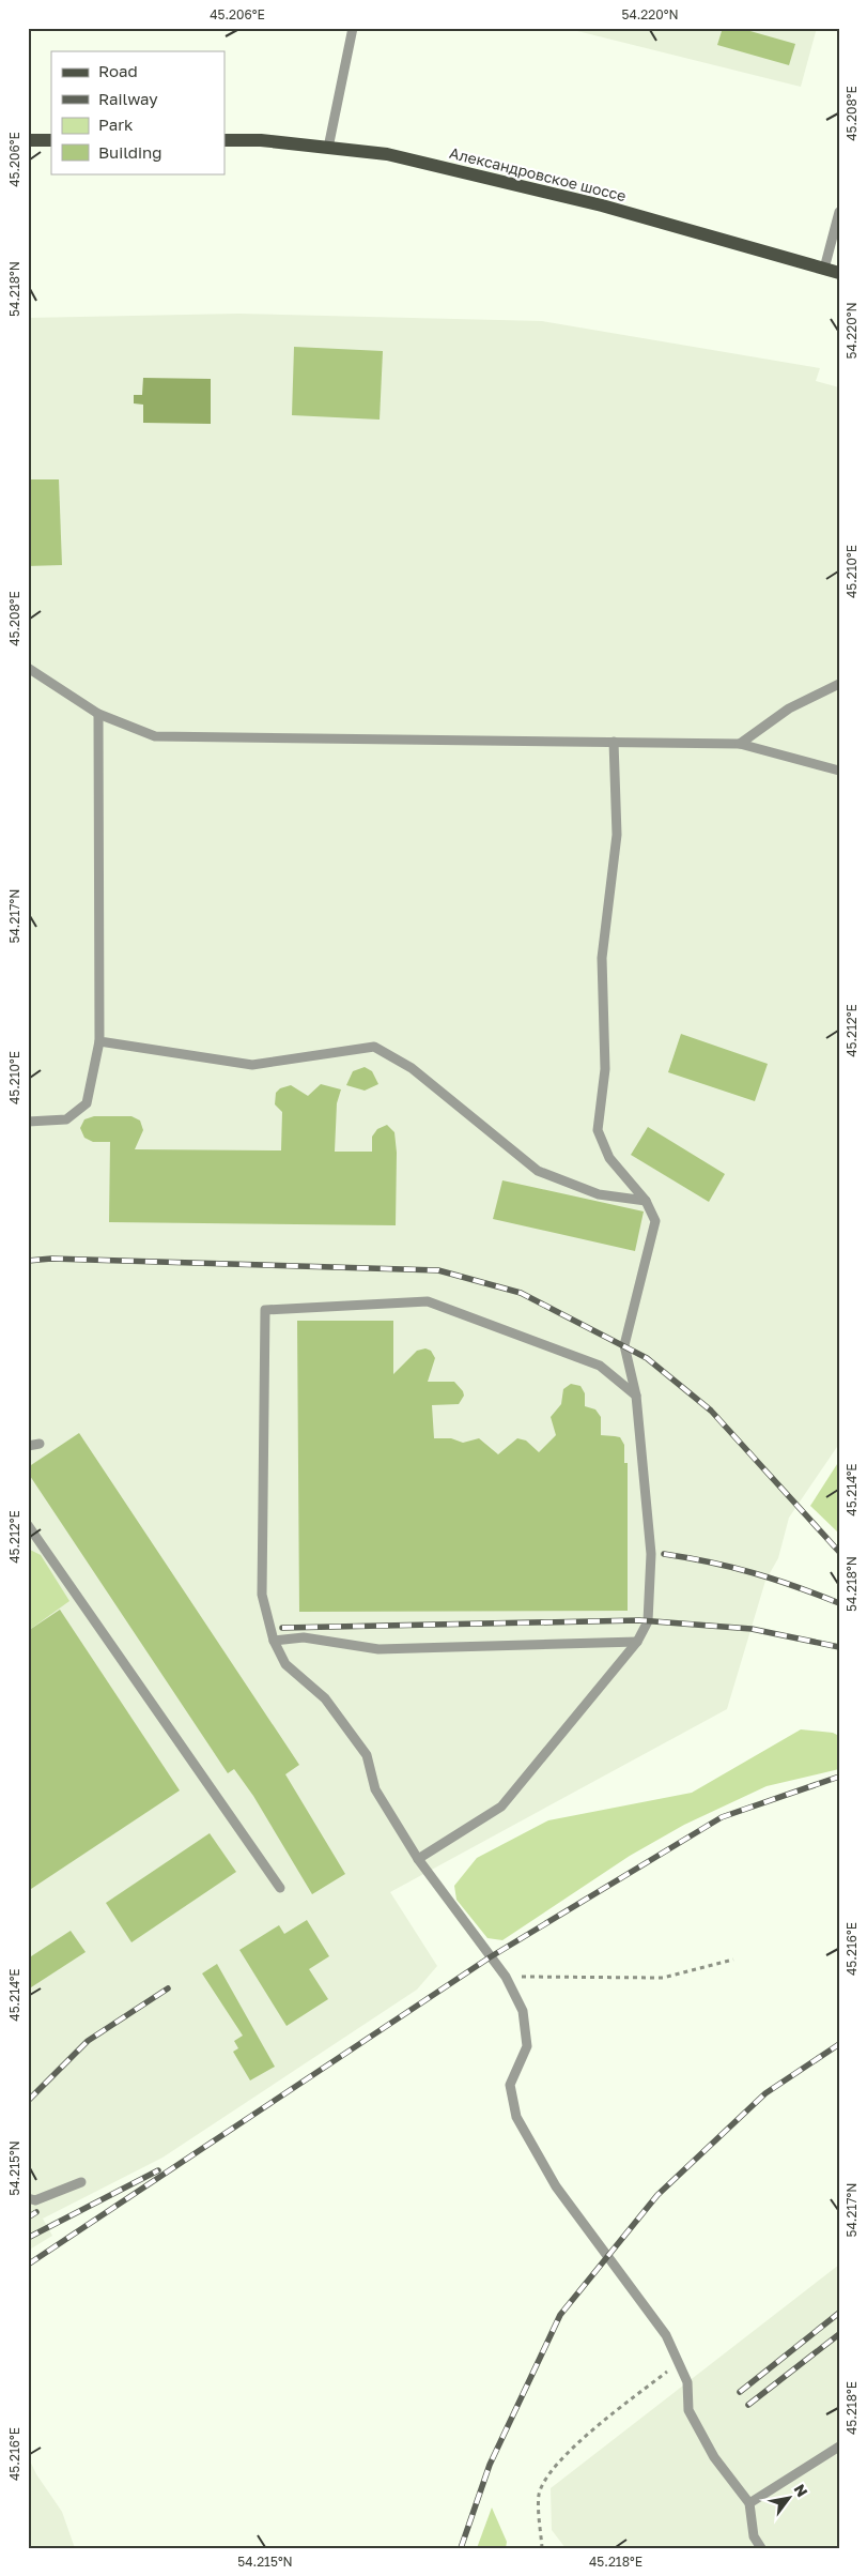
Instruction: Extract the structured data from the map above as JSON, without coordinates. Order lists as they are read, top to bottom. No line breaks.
{"streets":{"main road":["Александровское шоссе"]},"legend":["Road","Railway","Park","Building"],"north":"top right","coordinates":["45.206°E","54.220°N","45.208°E","54.218°N","45.210°E","54.217°N","45.212°E","45.214°E","45.216°E","54.215°N","45.218°E"]}
